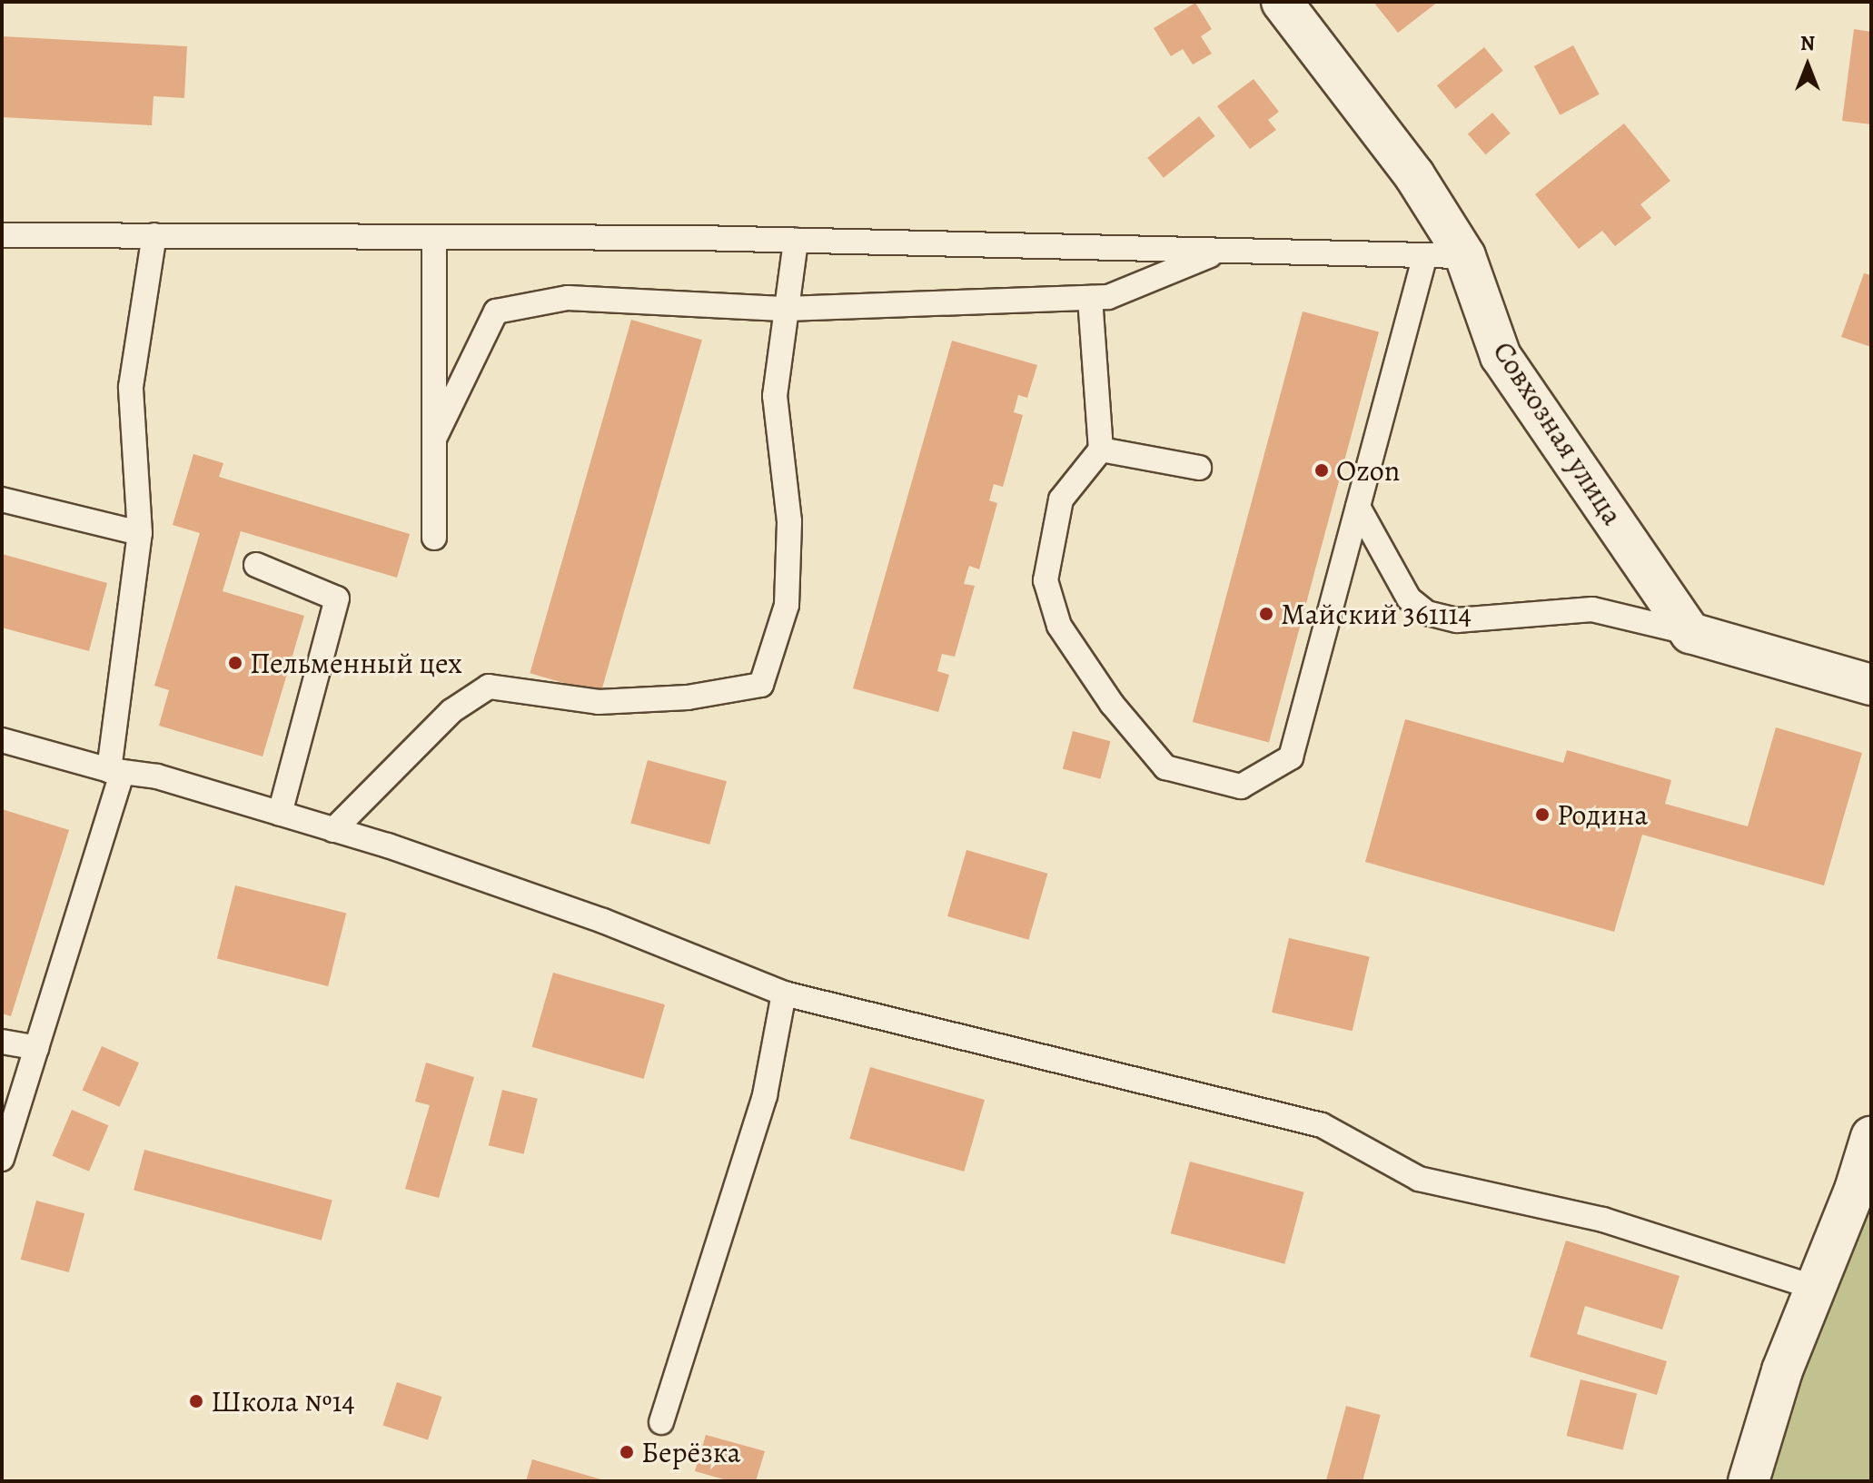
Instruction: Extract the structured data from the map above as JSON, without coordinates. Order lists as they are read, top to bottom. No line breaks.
{"streets":{"street":["Совхозная улица"]},"places":["Ozon","Майский 361114","Пельменный цех","Родина","Школа №14","Берёзка"],"north":"top"}
